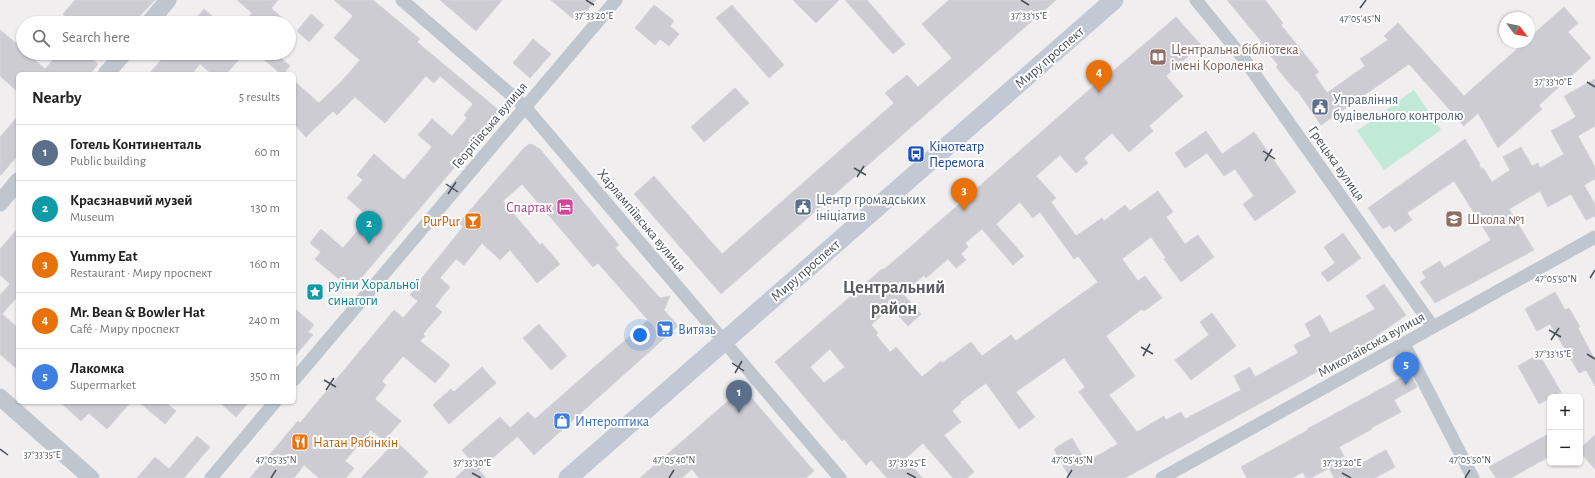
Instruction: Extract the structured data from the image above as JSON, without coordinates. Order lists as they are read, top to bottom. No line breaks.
{"streets":{"main road":["Миру проспект"],"street":["Георгіївська вулиця","Грецька вулиця","Харлампіївська вулиця","Миколаївська вулиця"]},"crossings":[["Миру проспект","Харлампіївська вулиця"],["Георгіївська вулиця","Харлампіївська вулиця"],["Грецька вулиця","Миколаївська вулиця"]],"districts":["Центральний район"],"places":{"library":["Центральна бібліотека імені Короленка"],"public building":["Управління будівельного контролю","Центр громадських ініціатив"],"bus stop":["Кінотеатр Перемога"],"hotel":["Спартак"],"school or university":["Школа №1"],"bar":["PurPur"],"place":["руїни Хоральної синагоги"],"supermarket":["Витязь"],"shop":["Интероптика"],"restaurant":["Натан Рябінкін"]},"north":"bottom right","page":{"search":"Search here","pins":["4","3","2","5","1"],"heading":["Nearby","5 results"],"list":[{"mark":"1","name":"Готель Континенталь","note":"Public building","value":"60 m"},{"mark":"2","name":"Краєзнавчий музей","note":"Museum","value":"130 m"},{"mark":"3","name":"Yummy Eat","note":"Restaurant · Миру проспект","value":"160 m"},{"mark":"4","name":"Mr. Bean & Bowler Hat","note":"Café · Миру проспект","value":"240 m"},{"mark":"5","name":"Лакомка","note":"Supermarket","value":"350 m"}],"map_buttons":["+","−"]},"coordinates":["37°33'15\"E","37°33'20\"E","47°05'45\"N","37°33'10\"E","47°05'50\"N","37°33'35\"E","47°05'35\"N","47°05'40\"N","37°33'30\"E","37°33'25\"E"]}
